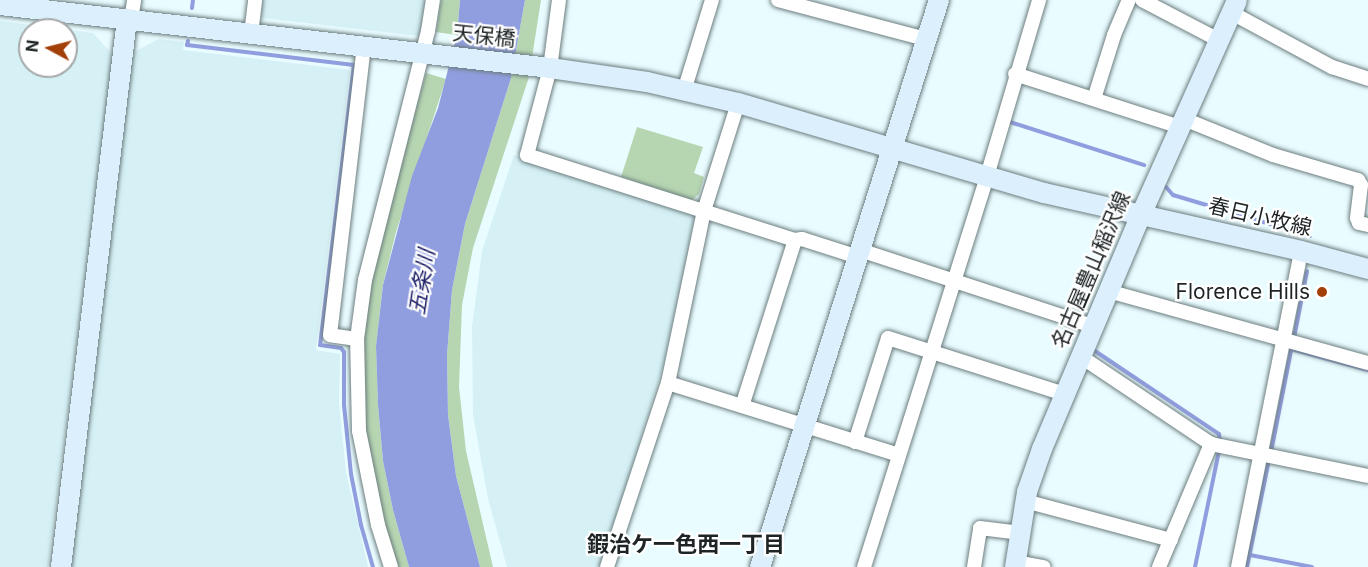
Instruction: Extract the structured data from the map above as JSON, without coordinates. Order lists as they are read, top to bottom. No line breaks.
{"streets":{"street":["天保橋","春日小牧線","名古屋豊山稲沢線"]},"crossings":[["天保橋","春日小牧線"],["春日小牧線","名古屋豊山稲沢線"]],"districts":["鍜治ケ一色西一丁目"],"water":["五条川"],"places":["Florence Hills"],"north":"left"}
